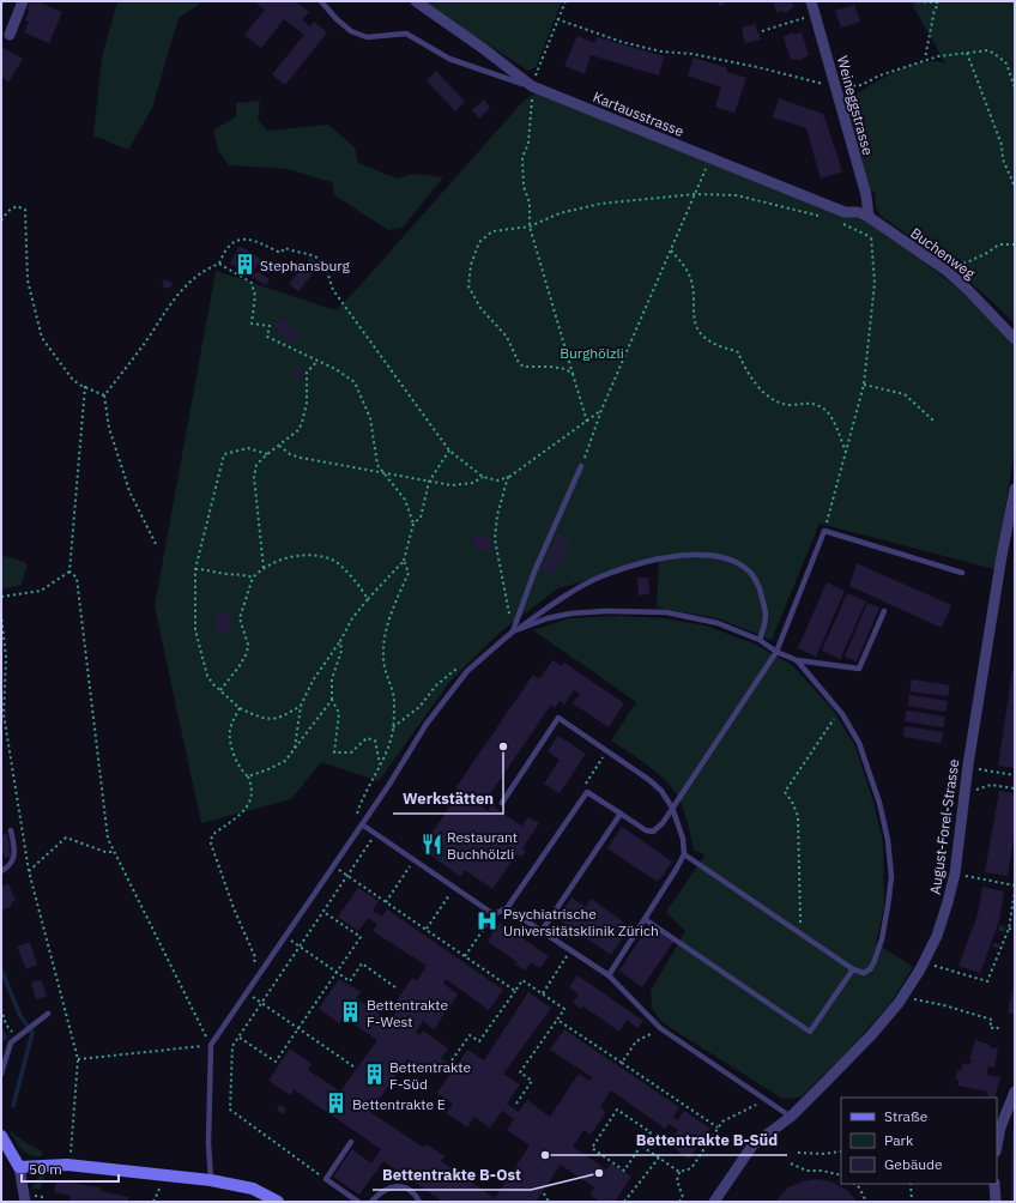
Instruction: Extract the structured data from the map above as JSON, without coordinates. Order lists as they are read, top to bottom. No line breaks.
{"streets":{"street":["Weineggstrasse","Kartausstrasse","Buchenweg","August-Forel-Strasse"]},"crossings":[["Weineggstrasse","Kartausstrasse"],["Weineggstrasse","Buchenweg"],["Kartausstrasse","Buchenweg"]],"parks":["Burghölzli"],"places":{"building":["Stephansburg","Bettentrakte F-West","Bettentrakte F-Süd","Bettentrakte E"],"other":["Werkstätten","Bettentrakte B-Süd","Bettentrakte B-Ost"],"restaurant":["Restaurant Buchhölzli"],"hospital":["Psychiatrische Universitätsklinik Zürich"]},"legend":["Straße","Park","Gebäude"],"scale_bar":"50 m"}
